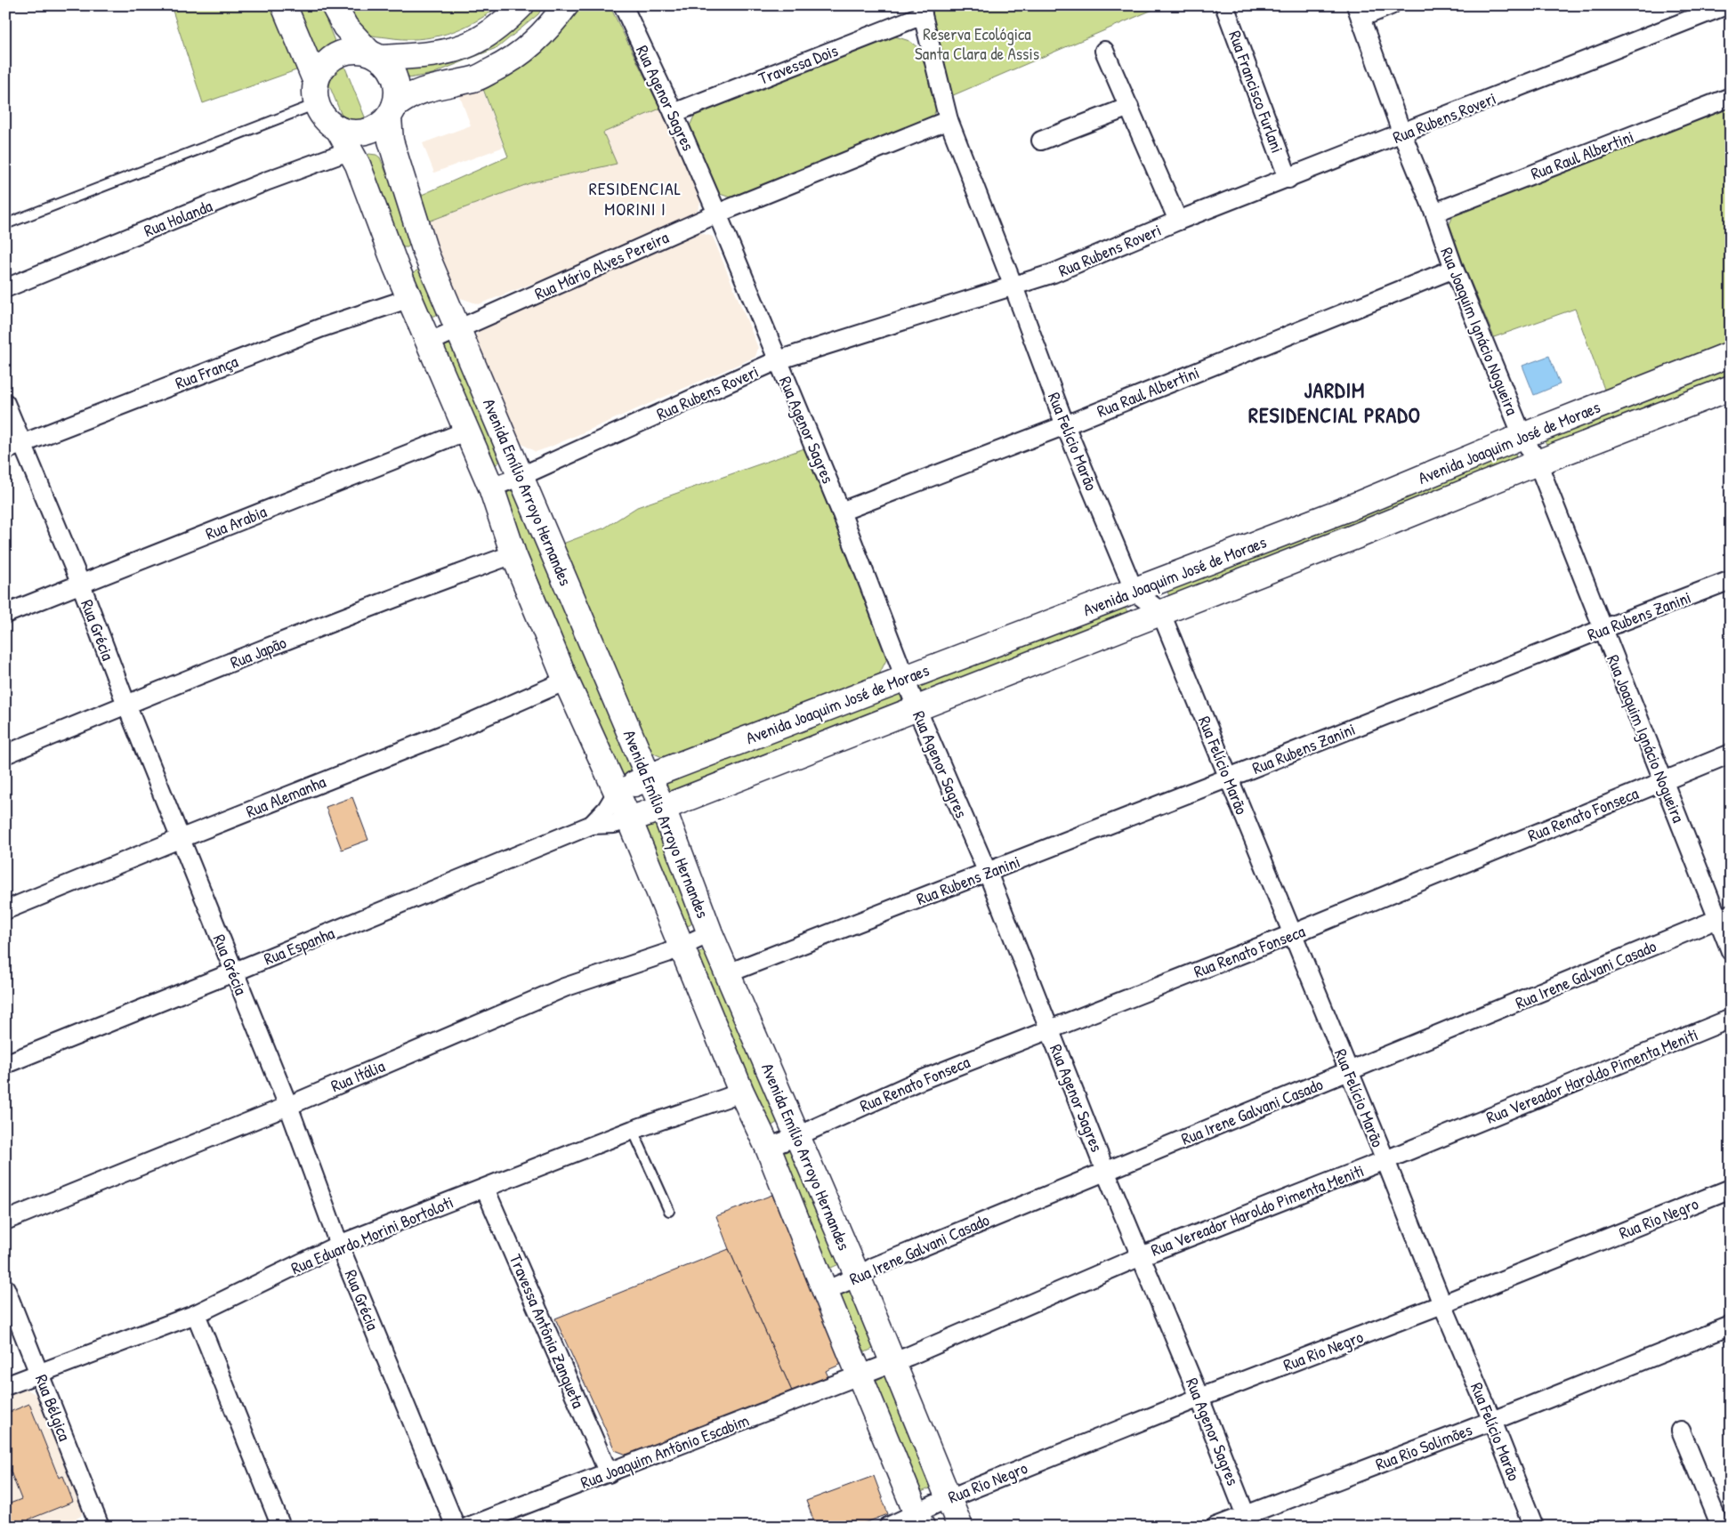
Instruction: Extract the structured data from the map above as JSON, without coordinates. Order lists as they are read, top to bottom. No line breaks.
{"streets":{"main road":["Avenida Joaquim José de Moraes","Avenida Emílio Arroyo Hernandes"],"street":["Travessa Dois","Rua Francisco Furlani","Rua Agenor Sagres","Rua Rubens Roveri","Rua Raul Albertini","Rua Holanda","Rua Mário Alves Pereira","Rua Joaquim Ignácio Nogueira","Rua França","Rua Felício Marão","Rua Arabia","Rua Rubens Zanini","Rua Grécia","Rua Japão","Rua Alemanha","Rua Renato Fonseca","Rua Espanha","Rua Irene Galvani Casado","Rua Itália","Rua Vereador Haroldo Pimenta Meniti","Rua Rio Negro","Rua Eduardo Morini Bortoloti","Travessa Antônia Zanqueta","Rua Bélgica","Rua Rio Solimões","Rua Joaquim Antônio Escabim"]},"crossings":[["Travessa Dois","Rua Agenor Sagres"],["Travessa Dois","Rua Felício Marão"],["Rua Francisco Furlani","Rua Rubens Roveri"],["Rua Agenor Sagres","Rua Rubens Roveri"],["Rua Agenor Sagres","Rua Raul Albertini"],["Rua Agenor Sagres","Rua Mário Alves Pereira"],["Rua Agenor Sagres","Avenida Joaquim José de Moraes"],["Rua Agenor Sagres","Rua Rubens Zanini"],["Rua Agenor Sagres","Rua Renato Fonseca"],["Rua Agenor Sagres","Rua Irene Galvani Casado"],["Rua Agenor Sagres","Rua Vereador Haroldo Pimenta Meniti"],["Rua Agenor Sagres","Rua Rio Negro"],["Rua Agenor Sagres","Rua Rio Solimões"],["Rua Rubens Roveri","Rua Joaquim Ignácio Nogueira"],["Rua Rubens Roveri","Rua Felício Marão"],["Rua Rubens Roveri","Avenida Emílio Arroyo Hernandes"],["Rua Raul Albertini","Rua Joaquim Ignácio Nogueira"],["Rua Raul Albertini","Rua Felício Marão"],["Rua Holanda","Avenida Emílio Arroyo Hernandes"],["Rua Mário Alves Pereira","Rua Felício Marão"],["Rua Mário Alves Pereira","Avenida Emílio Arroyo Hernandes"],["Rua Joaquim Ignácio Nogueira","Avenida Joaquim José de Moraes"],["Rua Joaquim Ignácio Nogueira","Rua Rubens Zanini"],["Rua Joaquim Ignácio Nogueira","Rua Renato Fonseca"],["Rua Joaquim Ignácio Nogueira","Rua Irene Galvani Casado"],["Rua França","Avenida Emílio Arroyo Hernandes"],["Rua França","Rua Grécia"],["Rua Felício Marão","Avenida Joaquim José de Moraes"],["Rua Felício Marão","Rua Rubens Zanini"],["Rua Felício Marão","Rua Renato Fonseca"],["Rua Felício Marão","Rua Irene Galvani Casado"],["Rua Felício Marão","Rua Vereador Haroldo Pimenta Meniti"],["Rua Felício Marão","Rua Rio Negro"],["Rua Felício Marão","Rua Rio Solimões"],["Avenida Joaquim José de Moraes","Avenida Emílio Arroyo Hernandes"],["Avenida Joaquim José de Moraes","Rua Espanha"],["Avenida Emílio Arroyo Hernandes","Rua Arabia"],["Avenida Emílio Arroyo Hernandes","Rua Rubens Zanini"],["Avenida Emílio Arroyo Hernandes","Rua Japão"],["Avenida Emílio Arroyo Hernandes","Rua Alemanha"],["Avenida Emílio Arroyo Hernandes","Rua Renato Fonseca"],["Avenida Emílio Arroyo Hernandes","Rua Espanha"],["Avenida Emílio Arroyo Hernandes","Rua Irene Galvani Casado"],["Avenida Emílio Arroyo Hernandes","Rua Itália"],["Avenida Emílio Arroyo Hernandes","Rua Vereador Haroldo Pimenta Meniti"],["Avenida Emílio Arroyo Hernandes","Rua Rio Negro"],["Avenida Emílio Arroyo Hernandes","Rua Eduardo Morini Bortoloti"],["Avenida Emílio Arroyo Hernandes","Rua Joaquim Antônio Escabim"],["Rua Arabia","Rua Grécia"],["Rua Grécia","Rua Japão"],["Rua Grécia","Rua Alemanha"],["Rua Grécia","Rua Espanha"],["Rua Grécia","Rua Itália"],["Rua Grécia","Rua Eduardo Morini Bortoloti"],["Rua Vereador Haroldo Pimenta Meniti","Rua Joaquim Antônio Escabim"],["Rua Eduardo Morini Bortoloti","Travessa Antônia Zanqueta"],["Rua Eduardo Morini Bortoloti","Rua Bélgica"],["Travessa Antônia Zanqueta","Rua Joaquim Antônio Escabim"]],"districts":["RESIDENCIAL MORINI I","JARDIM RESIDENCIAL PRADO"],"parks":["Reserva Ecológica Santa Clara de Assis"]}
